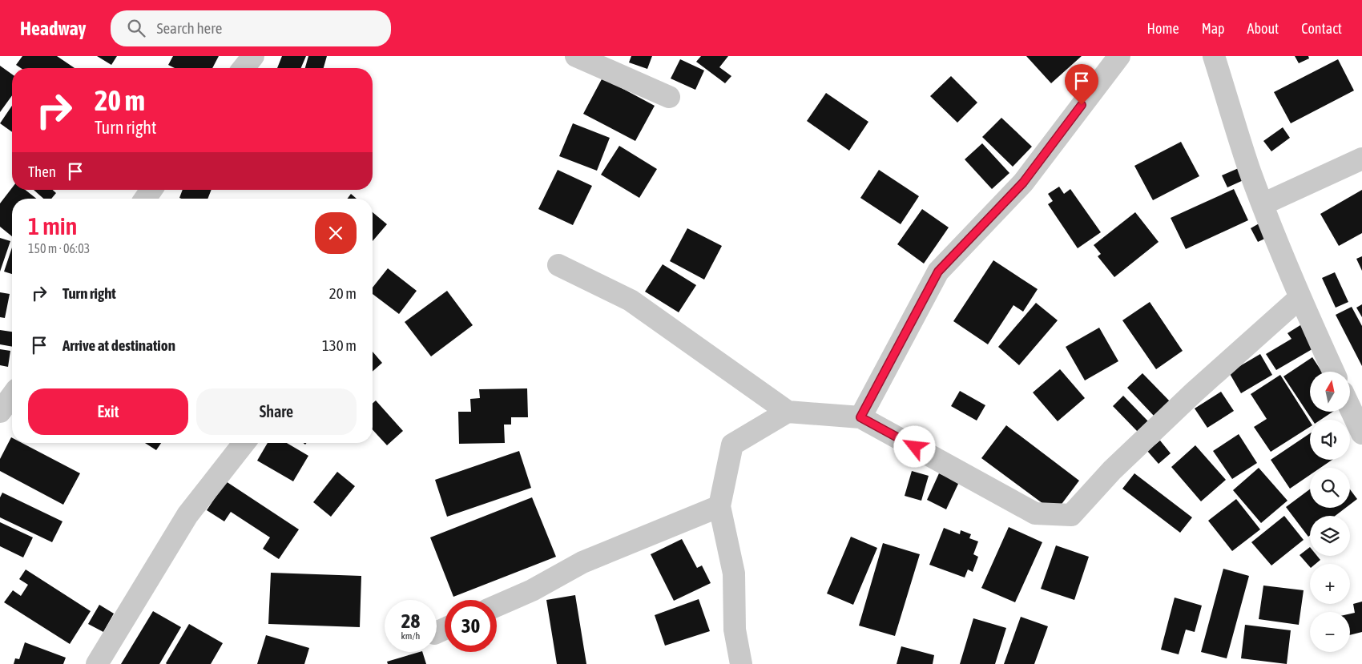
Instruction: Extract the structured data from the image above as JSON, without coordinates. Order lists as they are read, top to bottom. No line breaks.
{"north":"top","page":{"header":"Headway","search":"Search here","nav":["Home","Map","About","Contact"],"turn":["20 m","Turn right"],"then":"Then","heading":["1 min","150 m · 06:03"],"list":[{"name":"Turn right","value":"20 m"},{"name":"Arrive at destination","value":"130 m"}],"map_buttons":["+","−"],"buttons":["Exit","Share"],"speed":"28 km/h","limit":"30"}}
